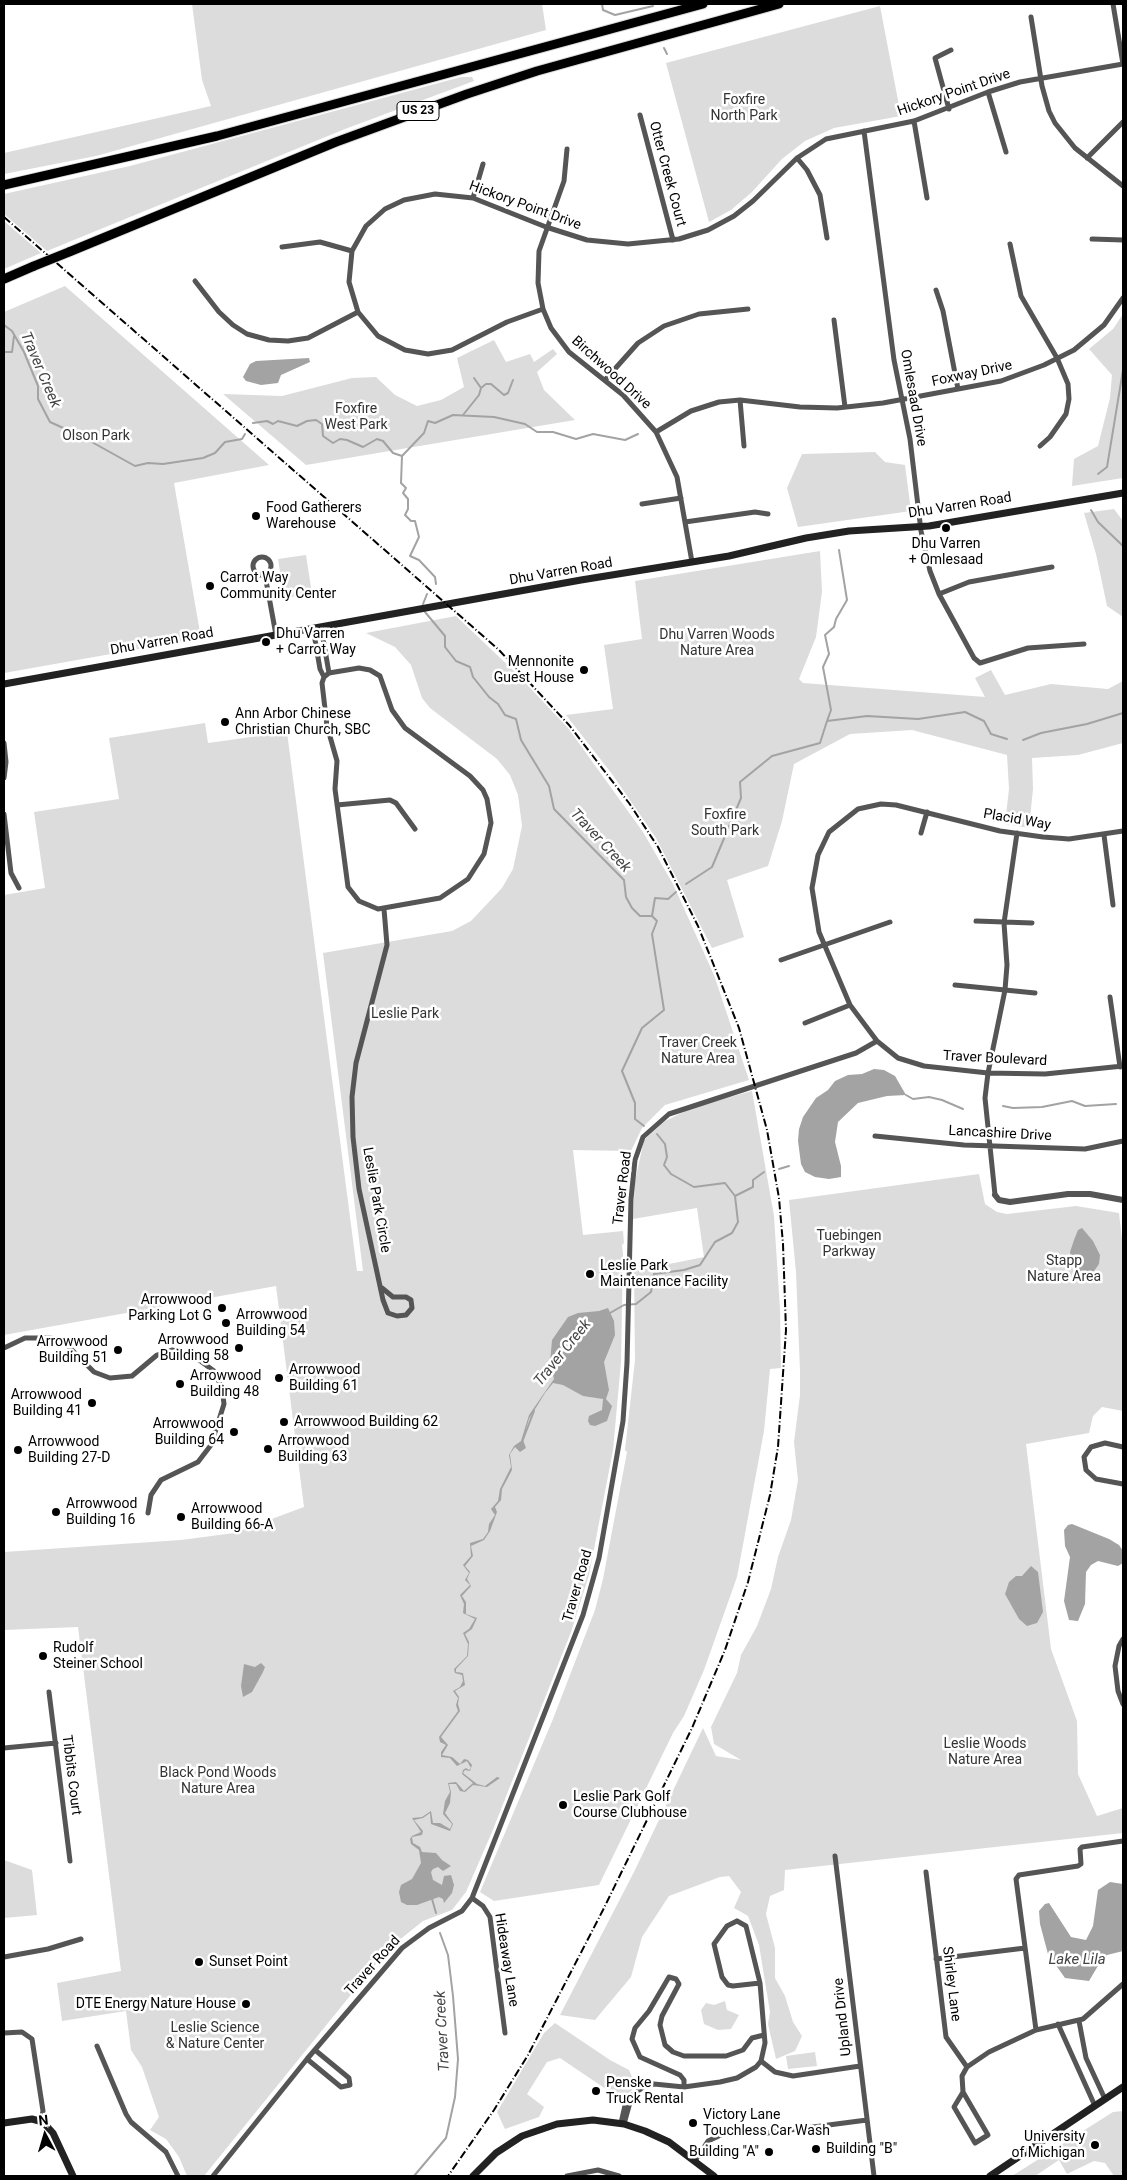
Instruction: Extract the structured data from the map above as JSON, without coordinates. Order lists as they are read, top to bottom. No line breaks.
{"streets":{"highway":["US 23"],"main road":["Dhu Varren Road"],"street":["Hickory Point Drive","Otter Creek Court","Birchwood Drive","Foxway Drive","Omlesaad Drive","Placid Way","Traver Boulevard","Lancashire Drive","Traver Road","Leslie Park Circle","Tibbits Court","Hideaway Lane","Shirley Lane","Upland Drive"]},"crossings":[["Hickory Point Drive","Otter Creek Court"],["Hickory Point Drive","Birchwood Drive"],["Hickory Point Drive","Omlesaad Drive"],["Birchwood Drive","Foxway Drive"],["Birchwood Drive","Dhu Varren Road"],["Foxway Drive","Omlesaad Drive"],["Omlesaad Drive","Dhu Varren Road"],["Placid Way","Traver Boulevard"],["Placid Way","Traver Road"],["Traver Boulevard","Traver Road"],["Traver Road","Hideaway Lane"]],"water":["Traver Creek","Lake Lila"],"parks":["Foxfire North Park","Foxfire West Park","Olson Park","Dhu Varren Woods Nature Area","Foxfire South Park","Leslie Park","Traver Creek Nature Area","Tuebingen Parkway","Stapp Nature Area","Leslie Woods Nature Area","Black Pond Woods Nature Area","Leslie Science & Nature Center"],"places":["Food Gatherers Warehouse","Dhu Varren + Omlesaad","Carrot Way Community Center","Dhu Varren + Carrot Way","Mennonite Guest House","Ann Arbor Chinese Christian Church, SBC","Leslie Park Maintenance Facility","Arrowwood Parking Lot G","Arrowwood Building 54","Arrowwood Building 58","Arrowwood Building 51","Arrowwood Building 61","Arrowwood Building 48","Arrowwood Building 41","Arrowwood Building 62","Arrowwood Building 64","Arrowwood Building 63","Arrowwood Building 27-D","Arrowwood Building 16","Arrowwood Building 66-A","Rudolf Steiner School","Leslie Park Golf Course Clubhouse","Sunset Point","DTE Energy Nature House","Penske Truck Rental","Victory Lane Touchless Car Wash","University of Michigan","Building \"B\"","Building \"A\""],"north":"top"}
